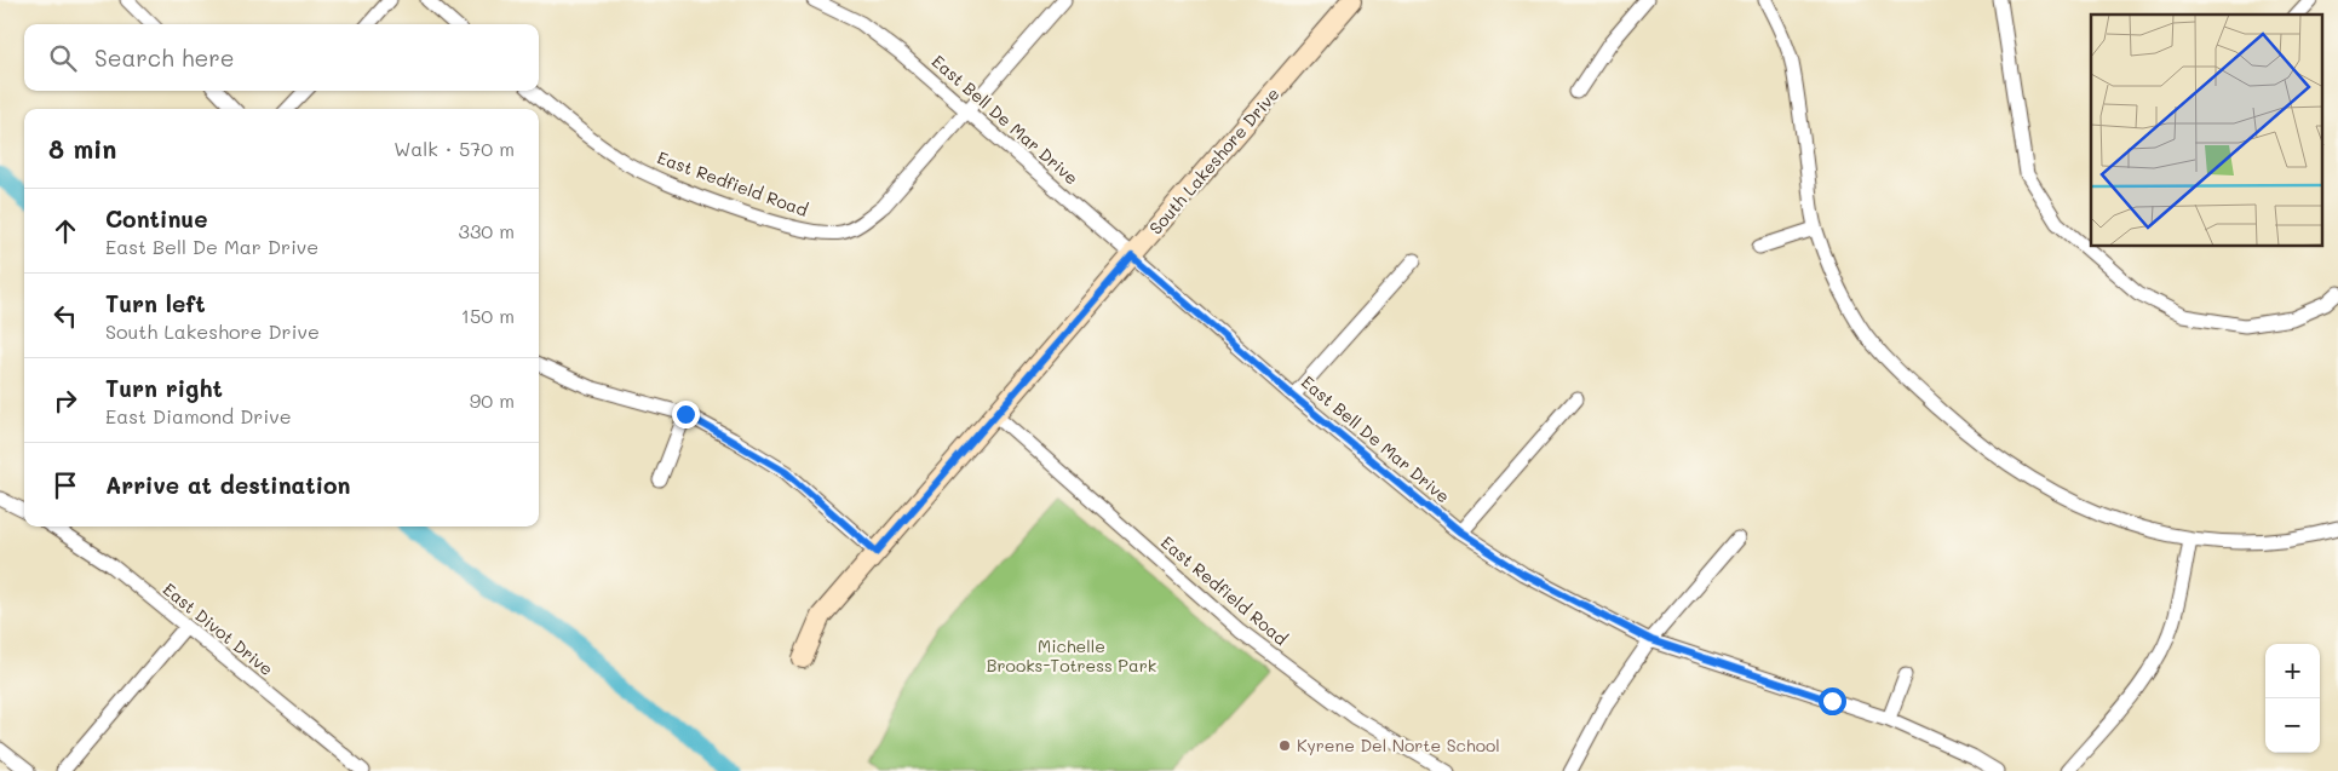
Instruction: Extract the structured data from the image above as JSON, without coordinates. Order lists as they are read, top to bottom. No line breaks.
{"streets":{"street":["East Bell De Mar Drive","South Lakeshore Drive","East Redfield Road","East Divot Drive"]},"crossings":[["East Bell De Mar Drive","South Lakeshore Drive"],["East Bell De Mar Drive","East Redfield Road"],["South Lakeshore Drive","East Redfield Road"]],"parks":["Michelle Brooks-Totress Park"],"places":["Kyrene Del Norte School"],"page":{"search":"Search here","heading":["8 min","Walk · 570 m"],"list":[["Continue","East Bell De Mar Drive","330 m"],["Turn left","South Lakeshore Drive","150 m"],["Turn right","East Diamond Drive","90 m"],"Arrive at destination"],"map_buttons":["+","−"]}}
